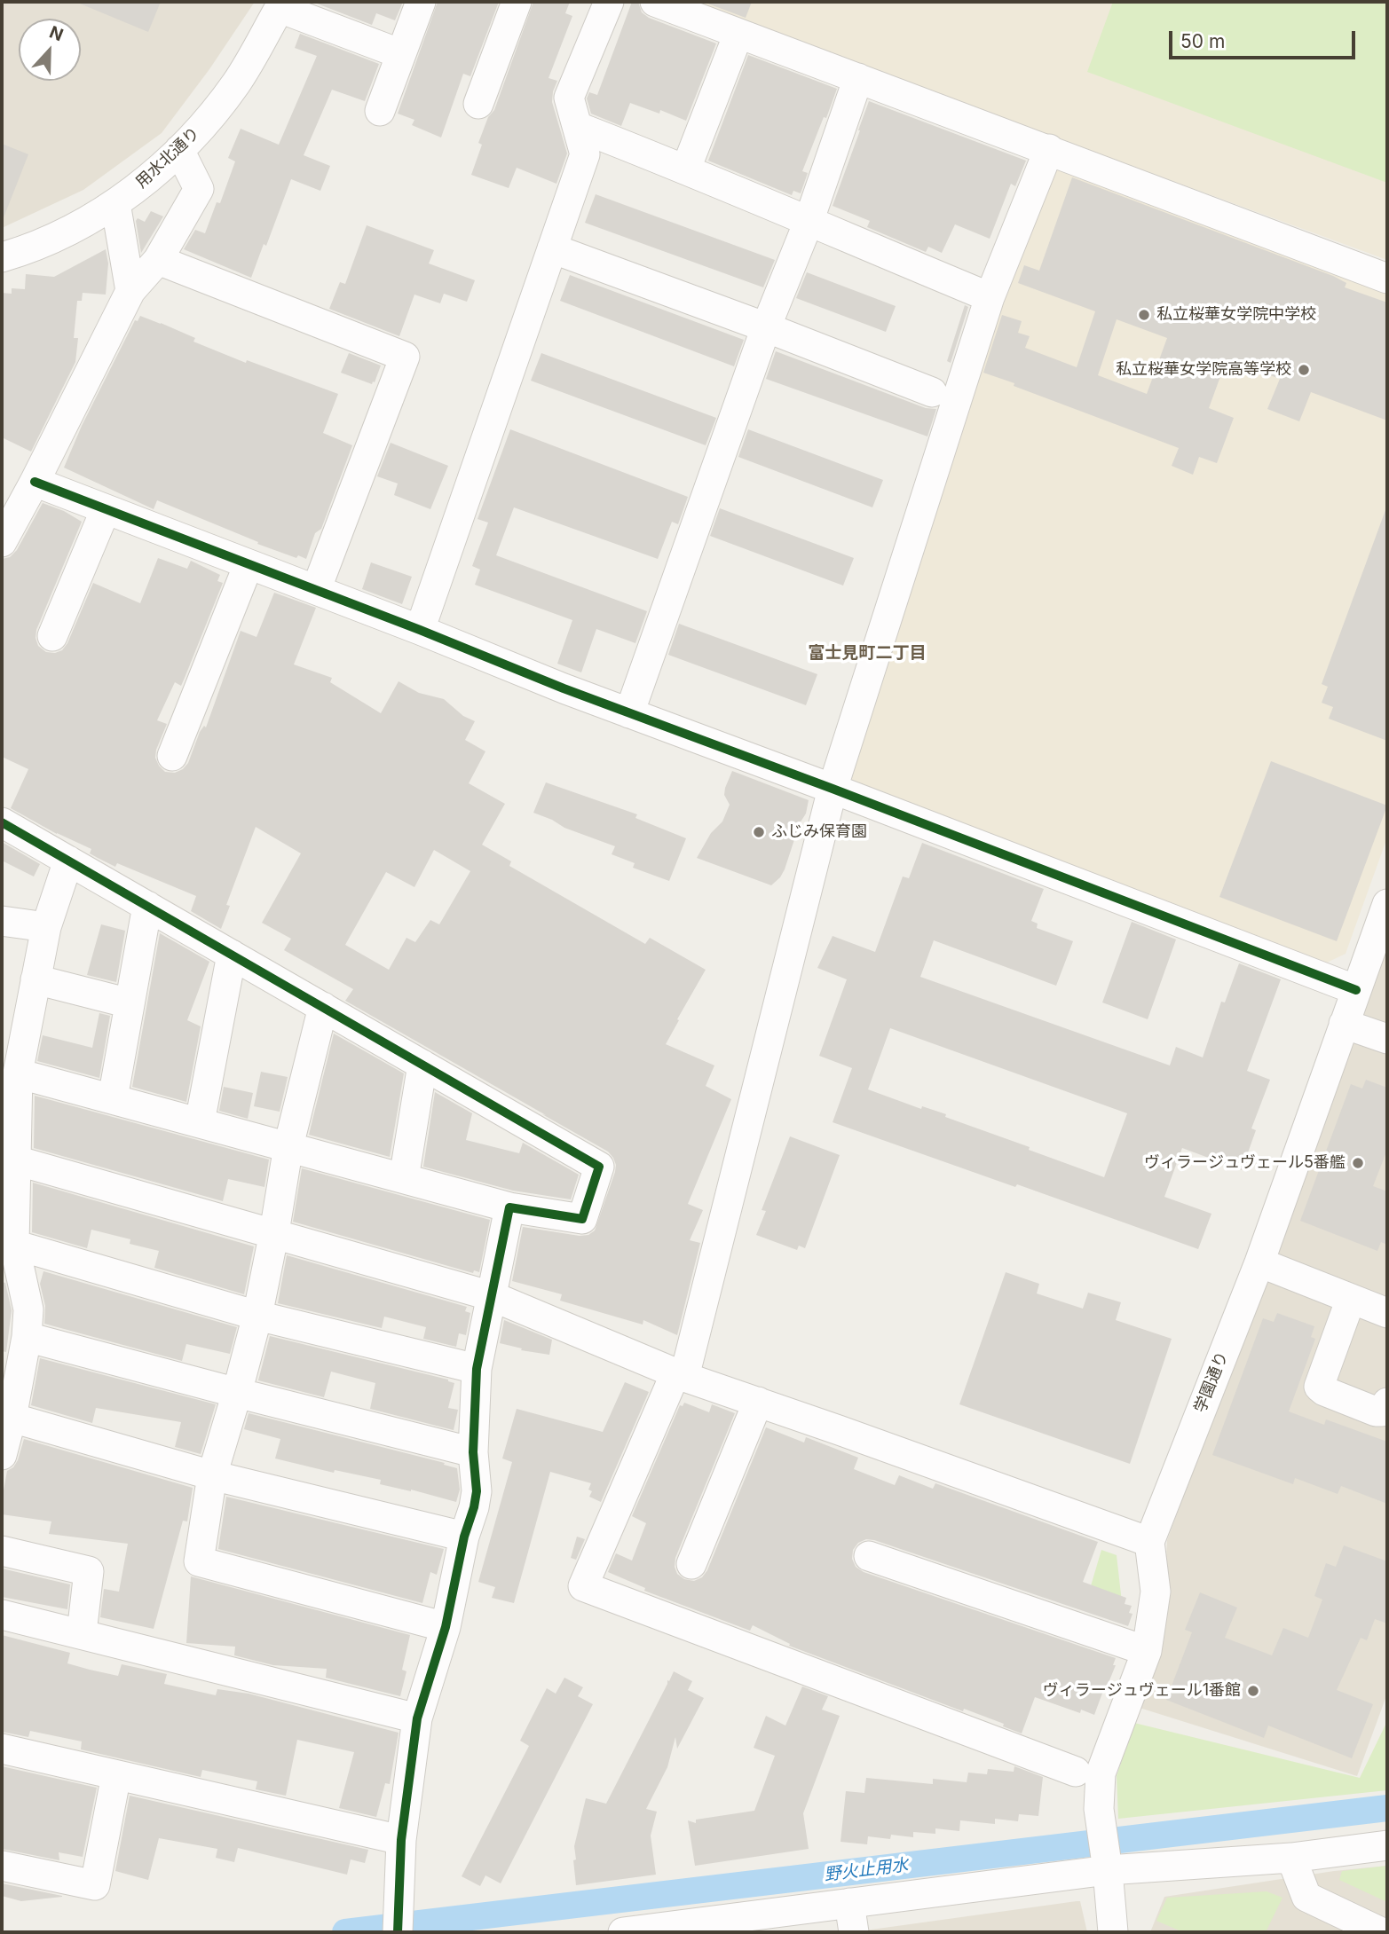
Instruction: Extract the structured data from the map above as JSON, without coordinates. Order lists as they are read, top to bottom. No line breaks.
{"streets":{"street":["用水北通り","学園通り"]},"districts":["富士見町二丁目"],"water":["野火止用水"],"places":["私立桜華女学院中学校","私立桜華女学院高等学校","ふじみ保育園","ヴィラージュヴェール5番艦","ヴィラージュヴェール1番館"],"scale_bar":"50 m","north":"top"}
